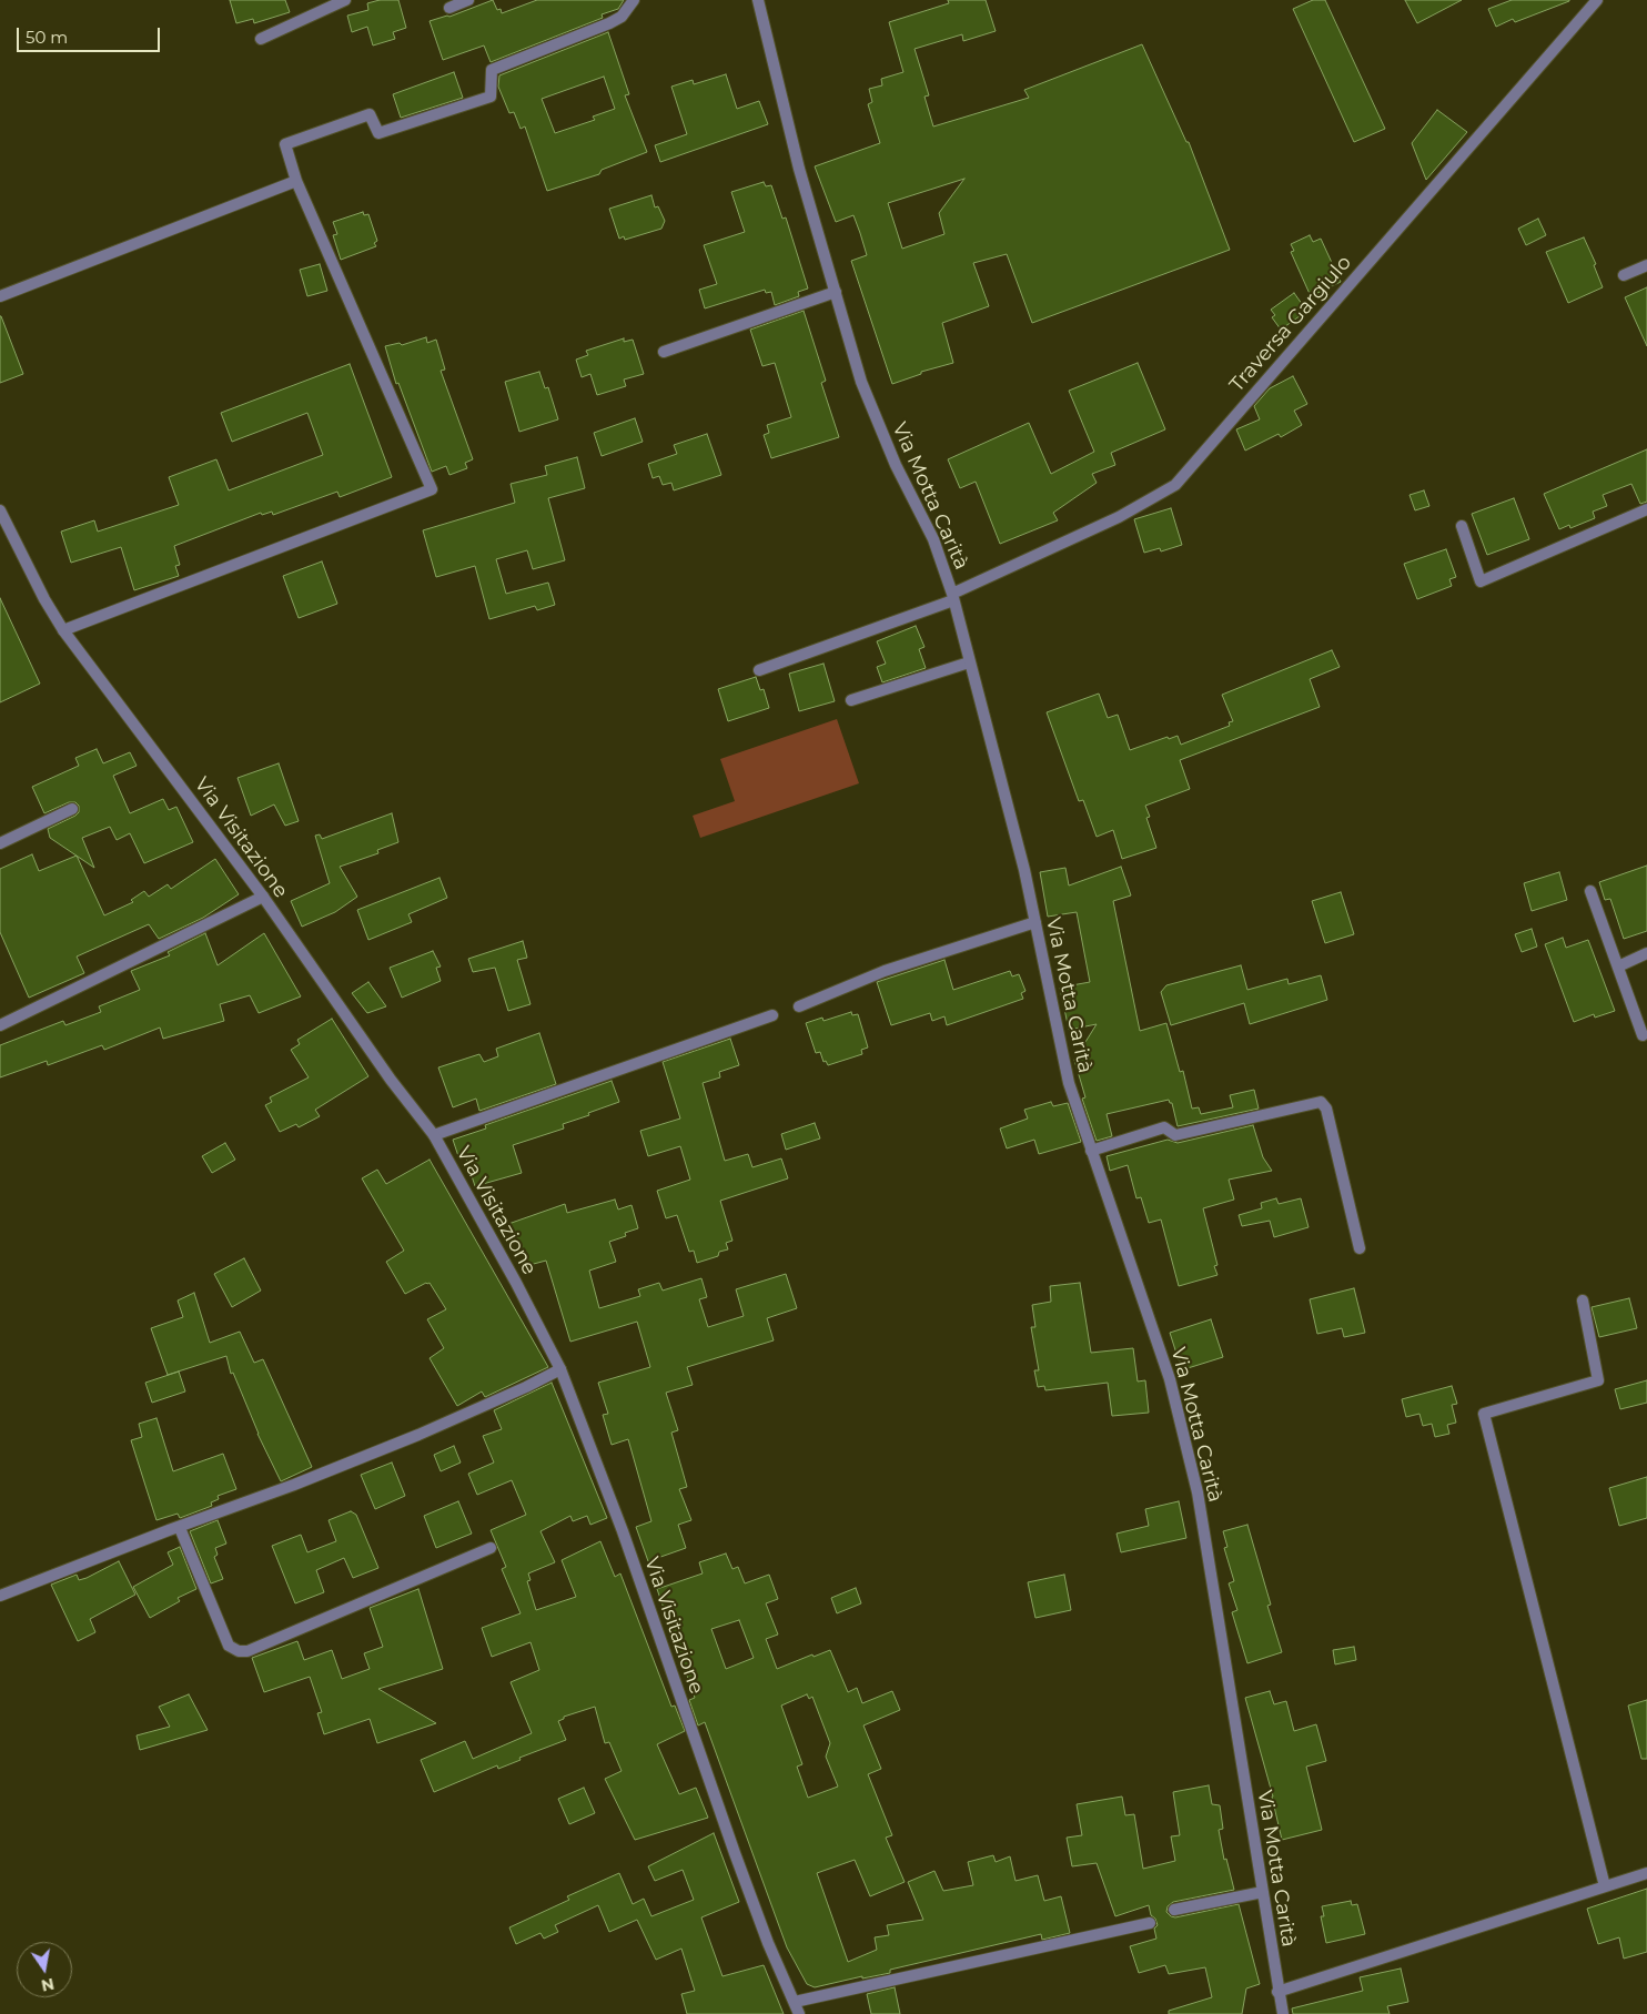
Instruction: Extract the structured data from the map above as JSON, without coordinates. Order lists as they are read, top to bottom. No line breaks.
{"streets":{"street":["Traversa Gargiulo","Via Motta Carità","Via Visitazione"]},"crossings":[["Traversa Gargiulo","Via Motta Carità"]],"scale_bar":"50 m","north":"bottom"}
